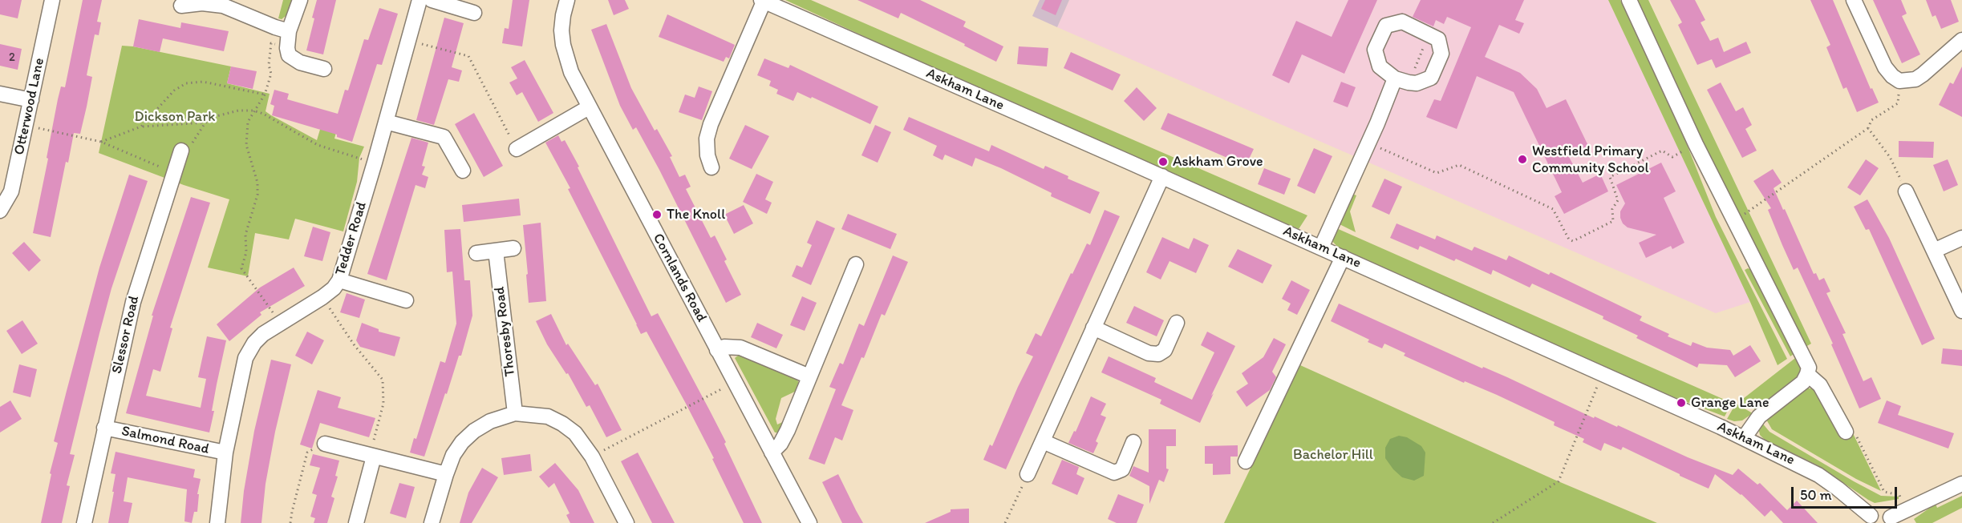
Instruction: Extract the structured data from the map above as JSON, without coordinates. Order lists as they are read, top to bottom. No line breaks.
{"streets":{"street":["Askham Lane","Otterwood Lane","Tedder Road","Cornlands Road","Thoresby Road","Slessor Road","Salmond Road"]},"crossings":[["Tedder Road","Salmond Road"],["Slessor Road","Salmond Road"]],"parks":["Dickson Park","Bachelor Hill"],"places":["Westfield Primary Community School","Askham Grove","The Knoll","Grange Lane"],"house_numbers":["2"],"scale_bar":"50 m"}
